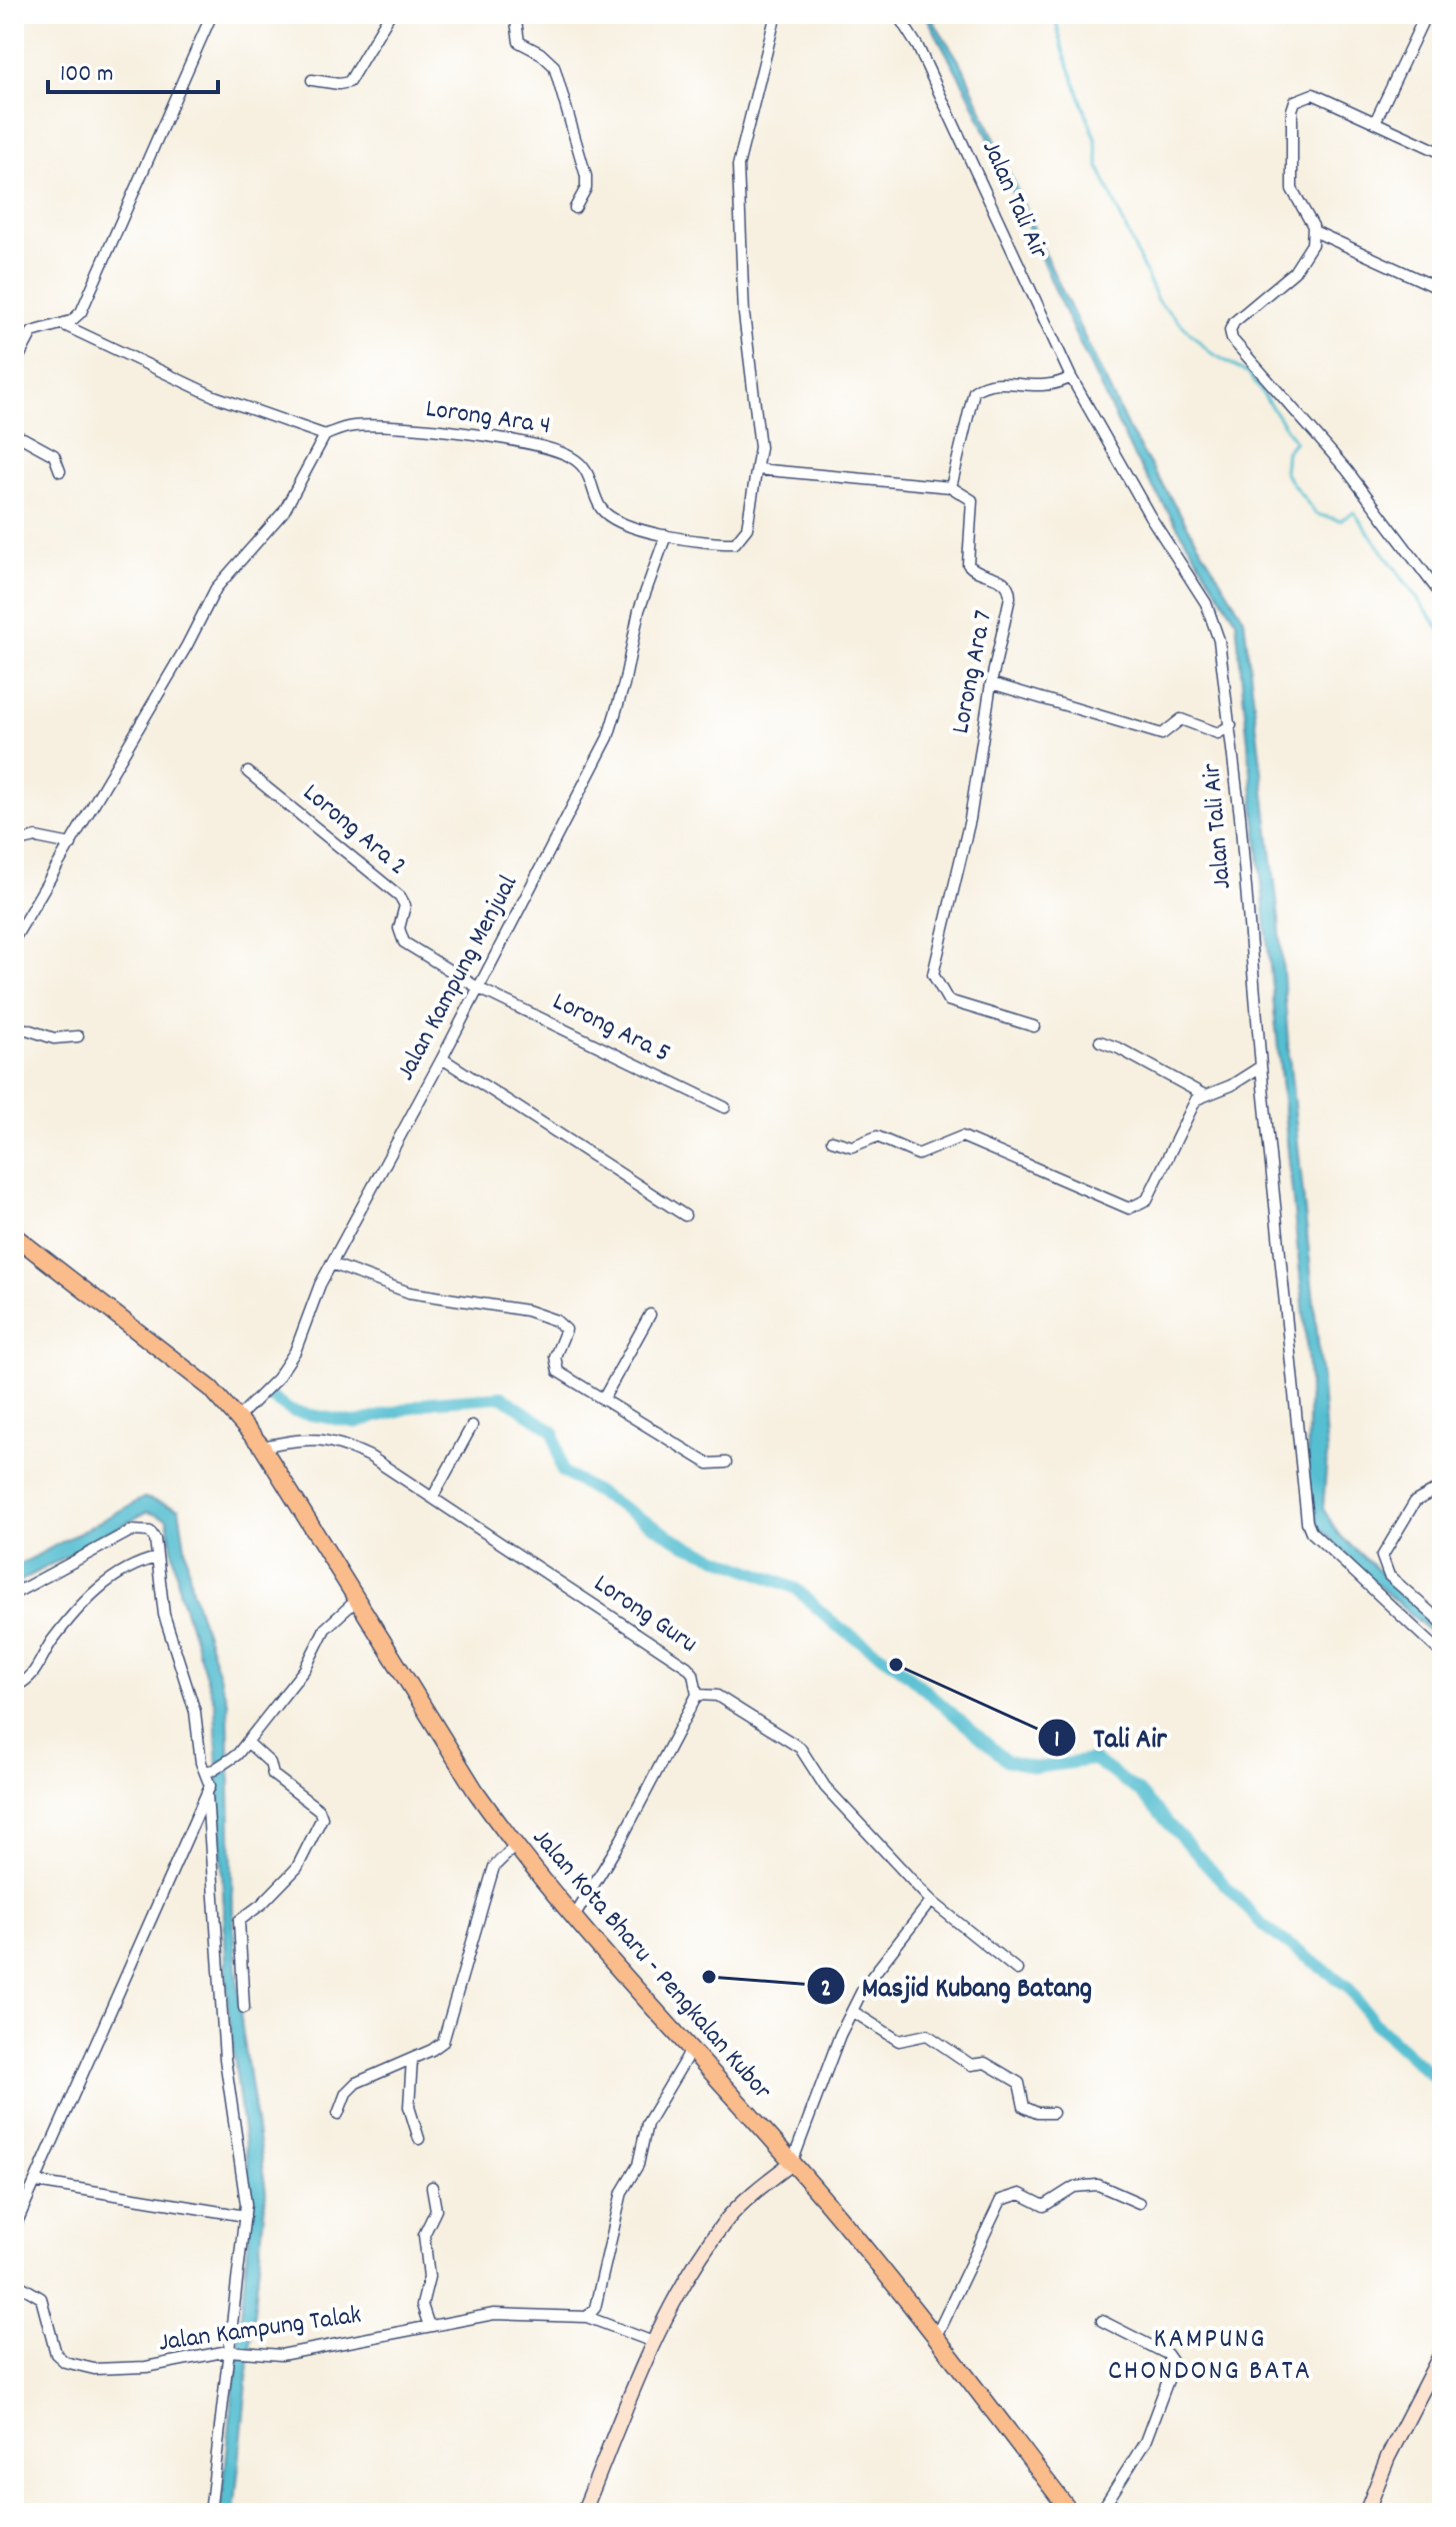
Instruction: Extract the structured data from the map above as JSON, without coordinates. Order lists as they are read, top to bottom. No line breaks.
{"streets":{"main road":["Jalan Kota Bharu - Pengkalan Kubor"],"street":["Jalan Tali Air","Lorong Ara 4","Lorong Ara 7","Lorong Ara 2","Jalan Kampung Menjual","Lorong Ara 5","Lorong Guru","Jalan Kampung Talak"]},"crossings":[["Lorong Ara 4","Jalan Kampung Menjual"],["Lorong Ara 2","Jalan Kampung Menjual"],["Lorong Ara 2","Lorong Ara 5"],["Jalan Kampung Menjual","Lorong Ara 5"],["Jalan Kampung Menjual","Jalan Kota Bharu - Pengkalan Kubor"],["Lorong Guru","Jalan Kota Bharu - Pengkalan Kubor"]],"districts":["KAMPUNG CHONDONG BATA"],"places":["Tali Air","Masjid Kubang Batang"],"scale_bar":"100 m"}
